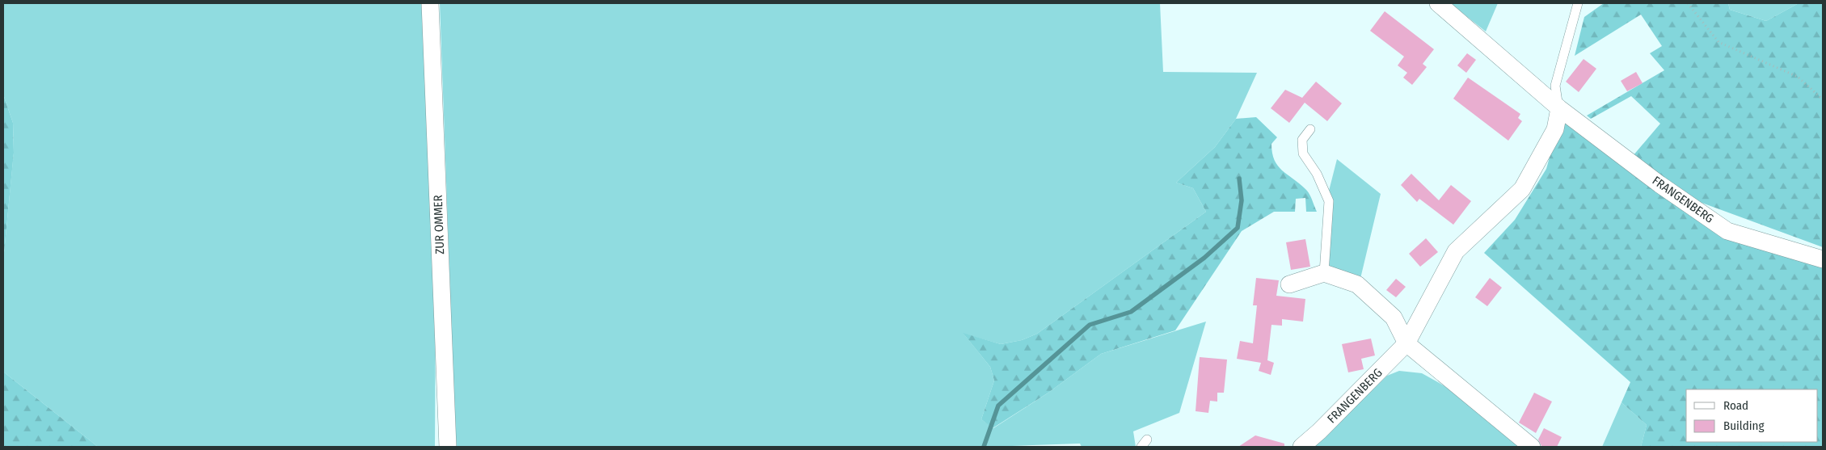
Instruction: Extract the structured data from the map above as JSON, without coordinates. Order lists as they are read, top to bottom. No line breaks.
{"streets":{"street":["FRANGENBERG","ZUR OMMER"]},"legend":["Road","Building"]}
